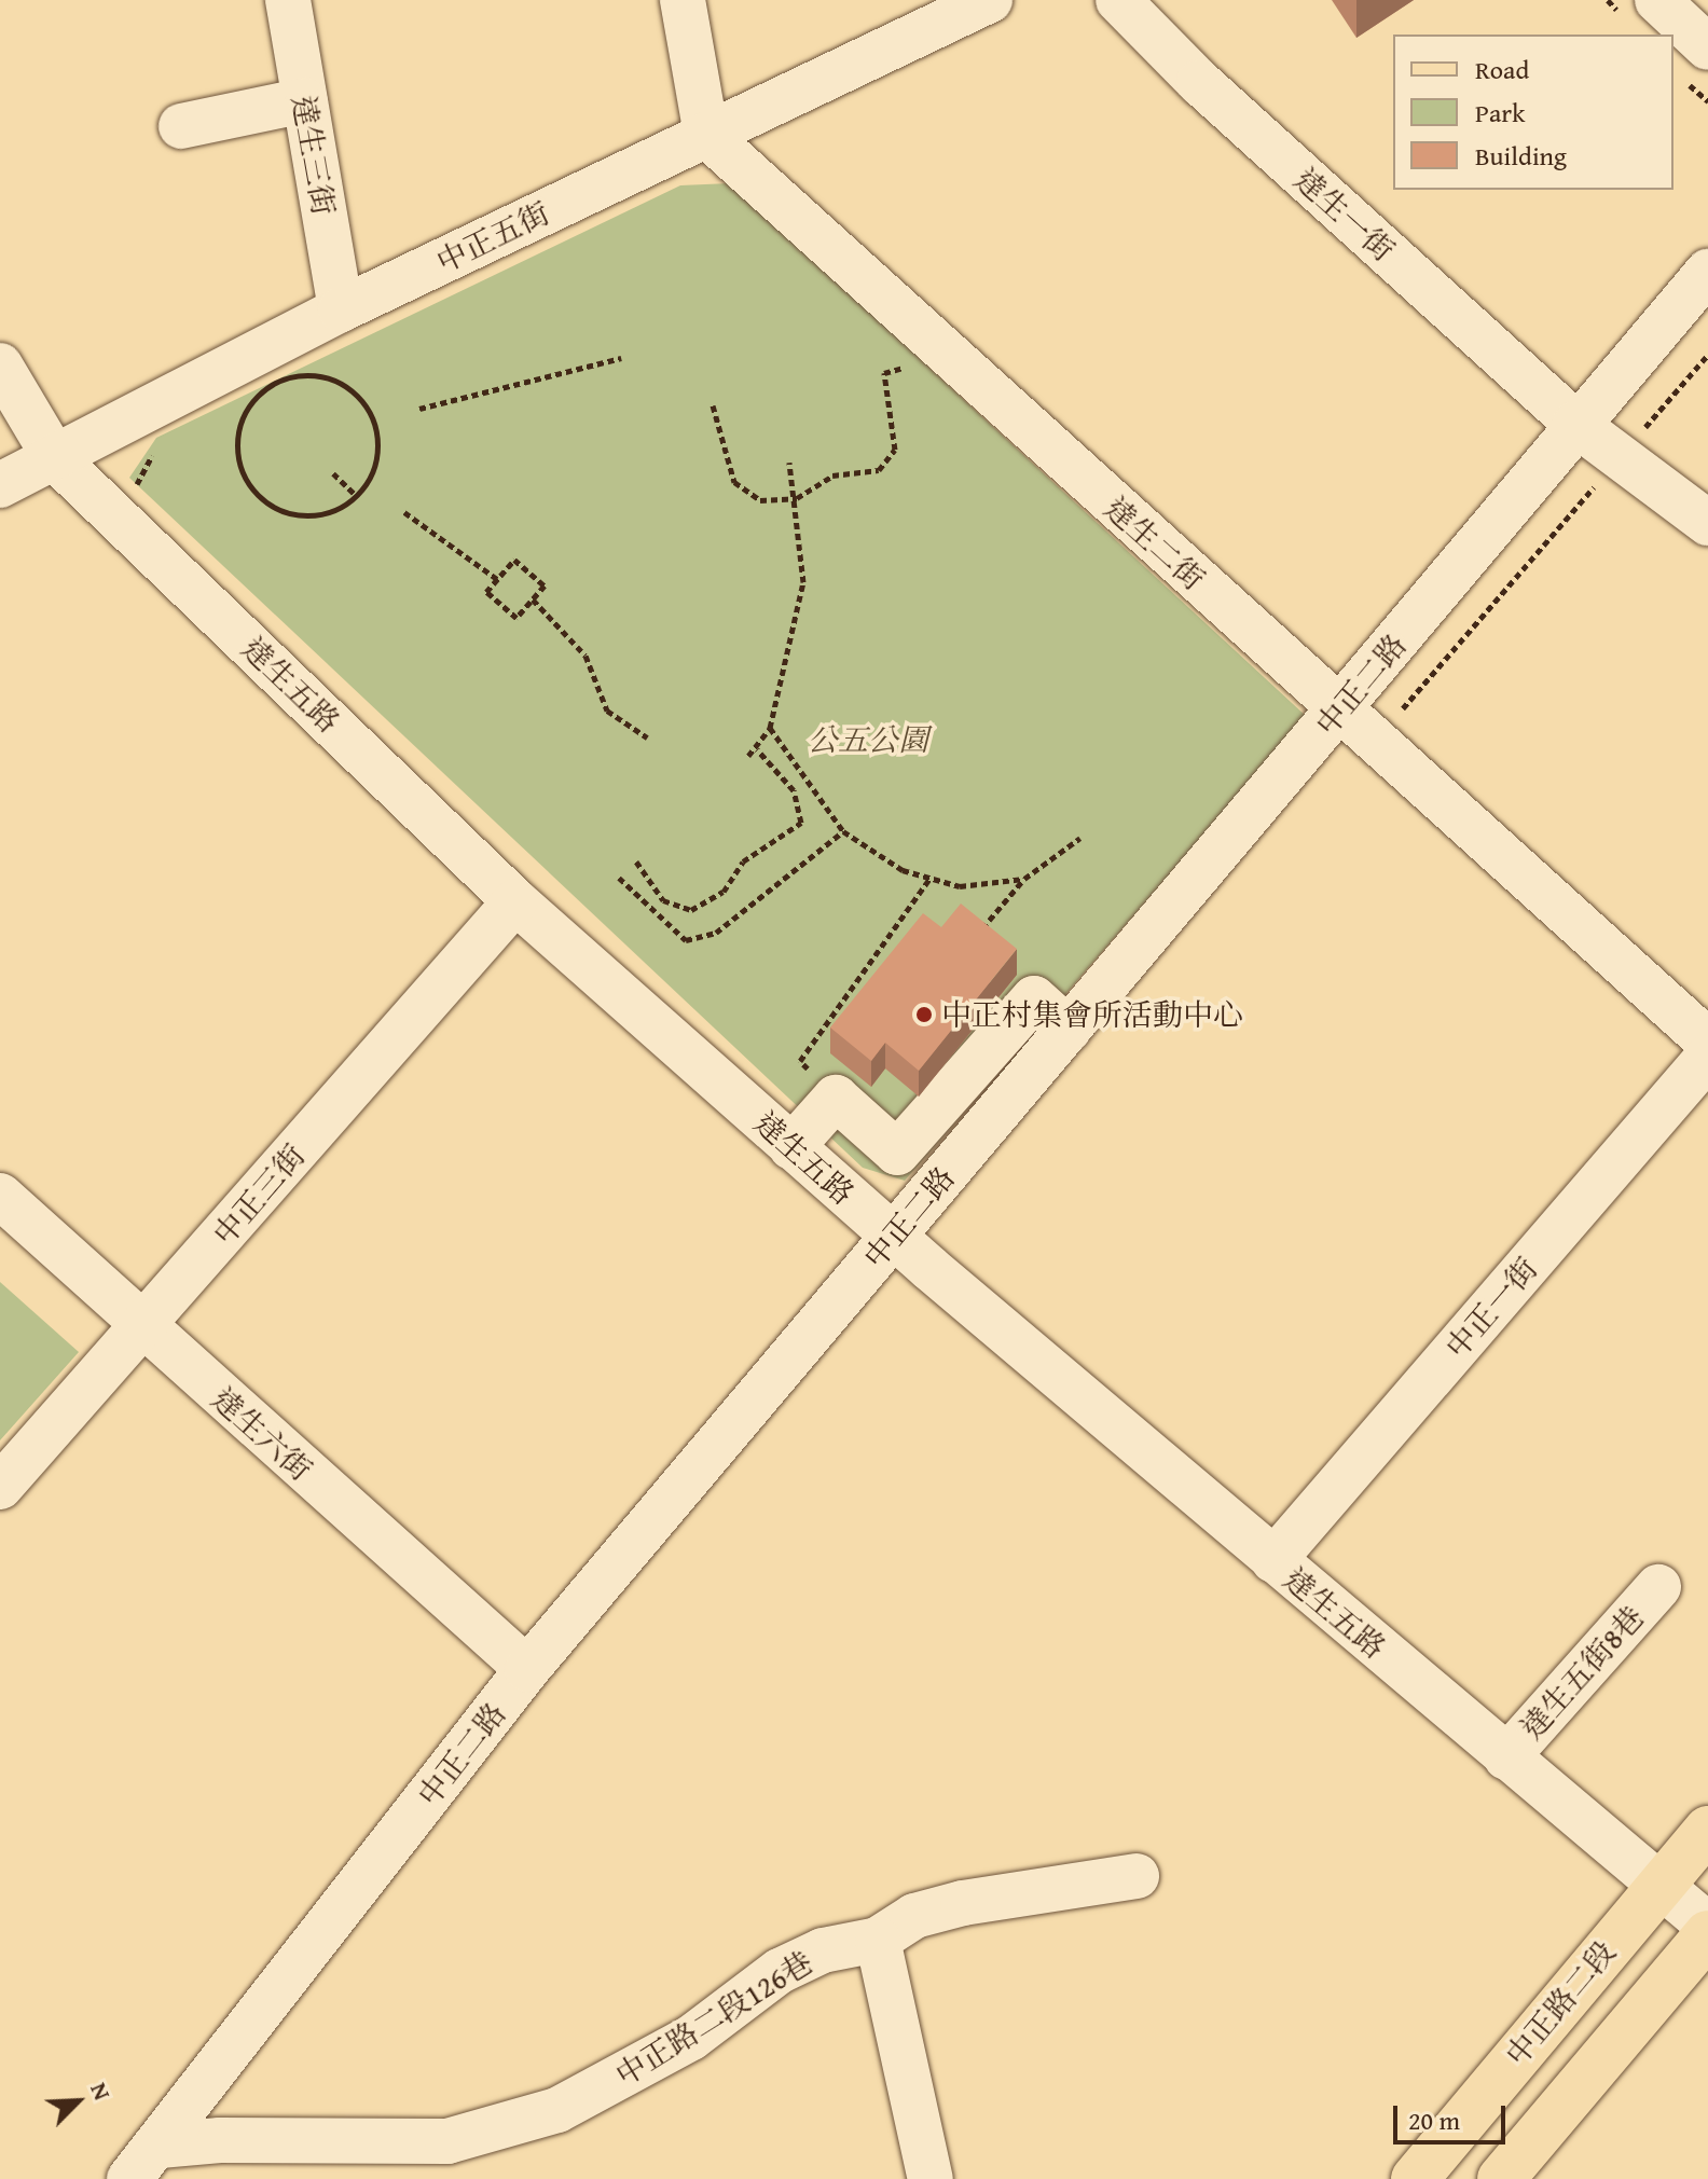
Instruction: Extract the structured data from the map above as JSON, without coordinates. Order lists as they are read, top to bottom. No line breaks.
{"streets":{"main road":["中正路二段"],"street":["達生三街","達生一街","中正五街","達生二街","達生五路","中正二路","中正三街","中正一街","達生六街","達生五街8巷","中正路二段126巷"]},"crossings":[["達生三街","中正五街"],["達生一街","中正二路"],["中正五街","達生二街"],["中正五街","達生五路"],["達生二街","中正二路"],["達生五路","中正二路"],["達生五路","中正三街"],["達生五路","中正一街"],["達生五路","達生五街8巷"],["達生五路","中正路二段"],["中正二路","達生六街"],["中正二路","中正路二段126巷"],["中正三街","達生六街"]],"parks":["公五公園"],"places":["中正村集會所活動中心"],"legend":["Road","Park","Building"],"scale_bar":"20 m","north":"top right"}
